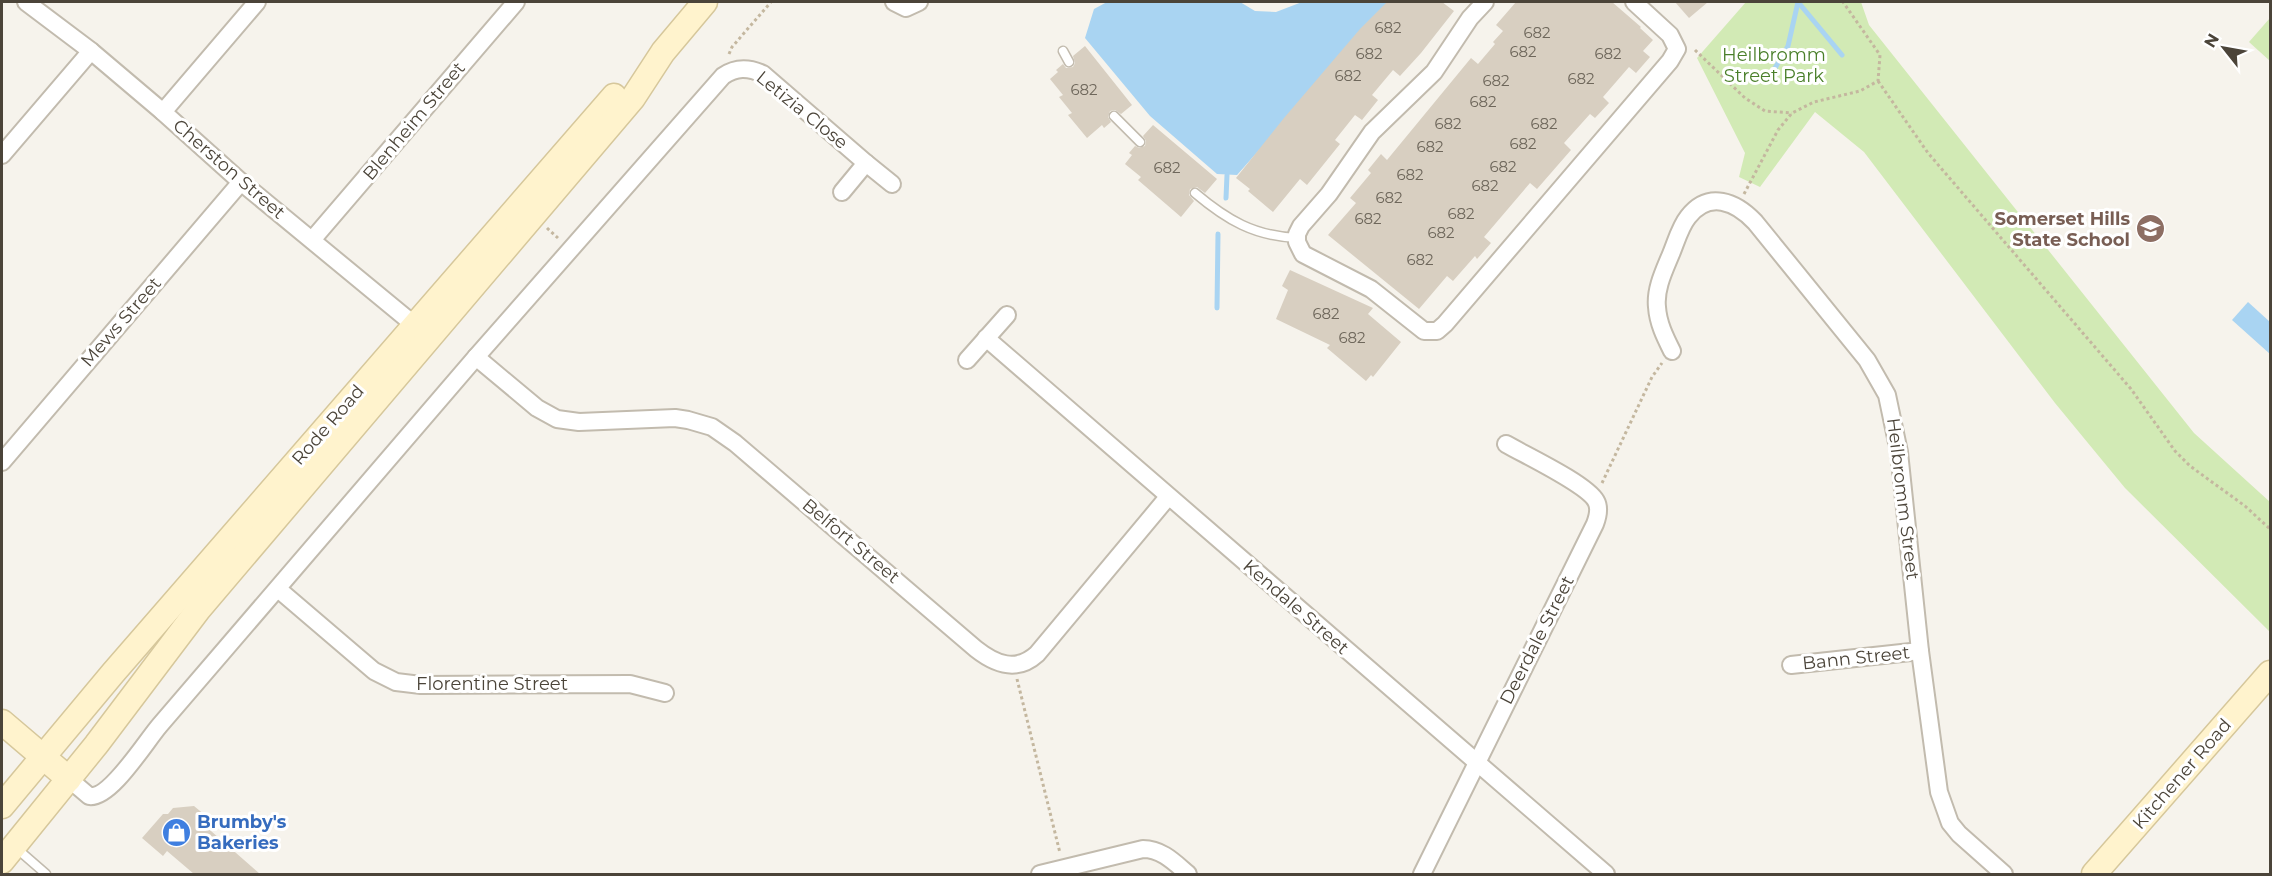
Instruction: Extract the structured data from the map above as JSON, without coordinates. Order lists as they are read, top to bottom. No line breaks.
{"streets":{"main road":["Rode Road","Kitchener Road"],"street":["Letizia Close","Blenheim Street","Cherston Street","Mews Street","Heilbromm Street","Belfort Street","Kendale Street","Deerdale Street","Bann Street","Florentine Street"]},"crossings":[["Blenheim Street","Cherston Street"],["Cherston Street","Mews Street"],["Cherston Street","Rode Road"],["Heilbromm Street","Bann Street"],["Kendale Street","Deerdale Street"]],"parks":["Heilbromm Street Park"],"places":{"school or university":["Somerset Hills State School"],"shop":["Brumby's Bakeries"]},"house_numbers":["682","682","682","682","682","682","682","682","682","682","682","682","682","682","682","682","682","682","682","682","682","682","682","682","682"],"north":"top left"}
